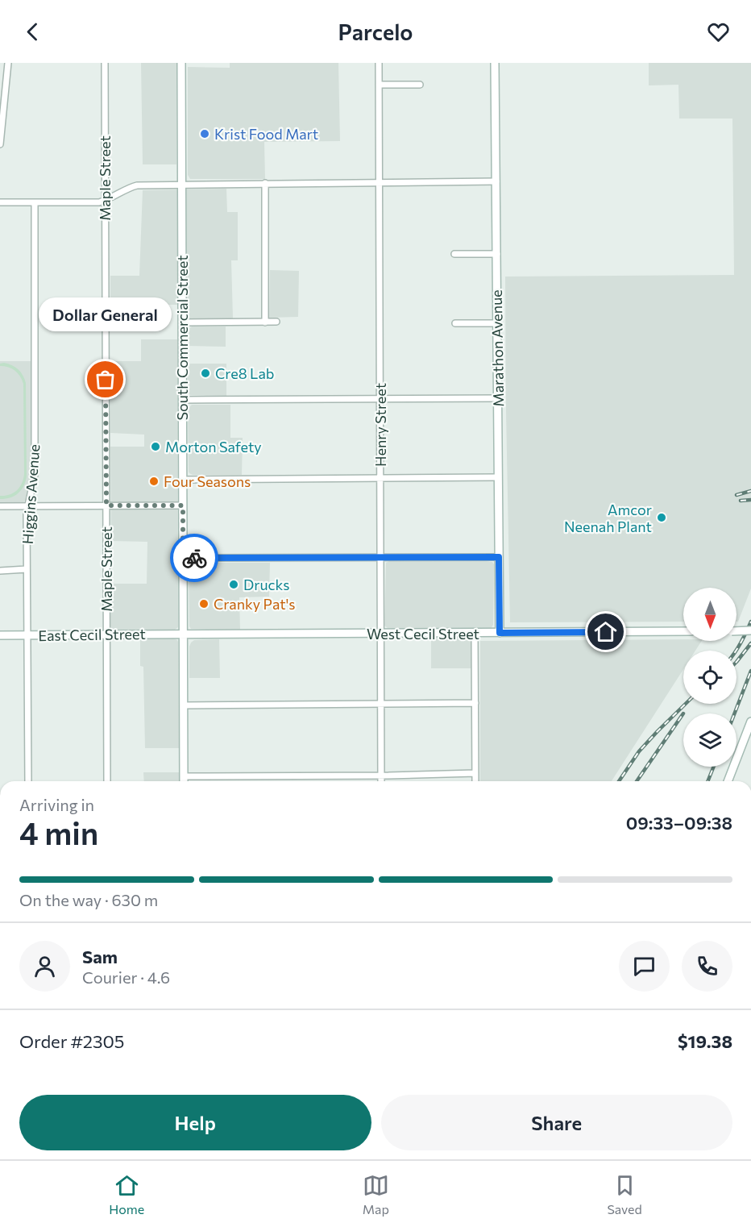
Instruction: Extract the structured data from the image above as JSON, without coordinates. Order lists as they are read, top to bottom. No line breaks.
{"streets":{"main road":["South Commercial Street","Marathon Avenue","West Cecil Street","East Cecil Street"],"street":["Maple Street","Henry Street","Higgins Avenue"]},"crossings":[["Maple Street","East Cecil Street"],["South Commercial Street","West Cecil Street"],["South Commercial Street","East Cecil Street"],["Marathon Avenue","West Cecil Street"],["Henry Street","West Cecil Street"],["Higgins Avenue","East Cecil Street"],["West Cecil Street","East Cecil Street"]],"places":["Krist Food Mart","Cre8 Lab","Dollar General","Morton Safety","Four Seasons","Amcor Neenah Plant","Drucks","Cranky Pat's"],"north":"bottom","page":{"header":"Parcelo","bubble":"Dollar General","heading":["4 min","Arriving in","09:33–09:38"],"panel":["Sam","Courier · 4.6","Order #2305","$19.38"],"bar":"On the way · 630 m","buttons":["Help","Share"],"tabs":["Home","Map","Saved"]}}
